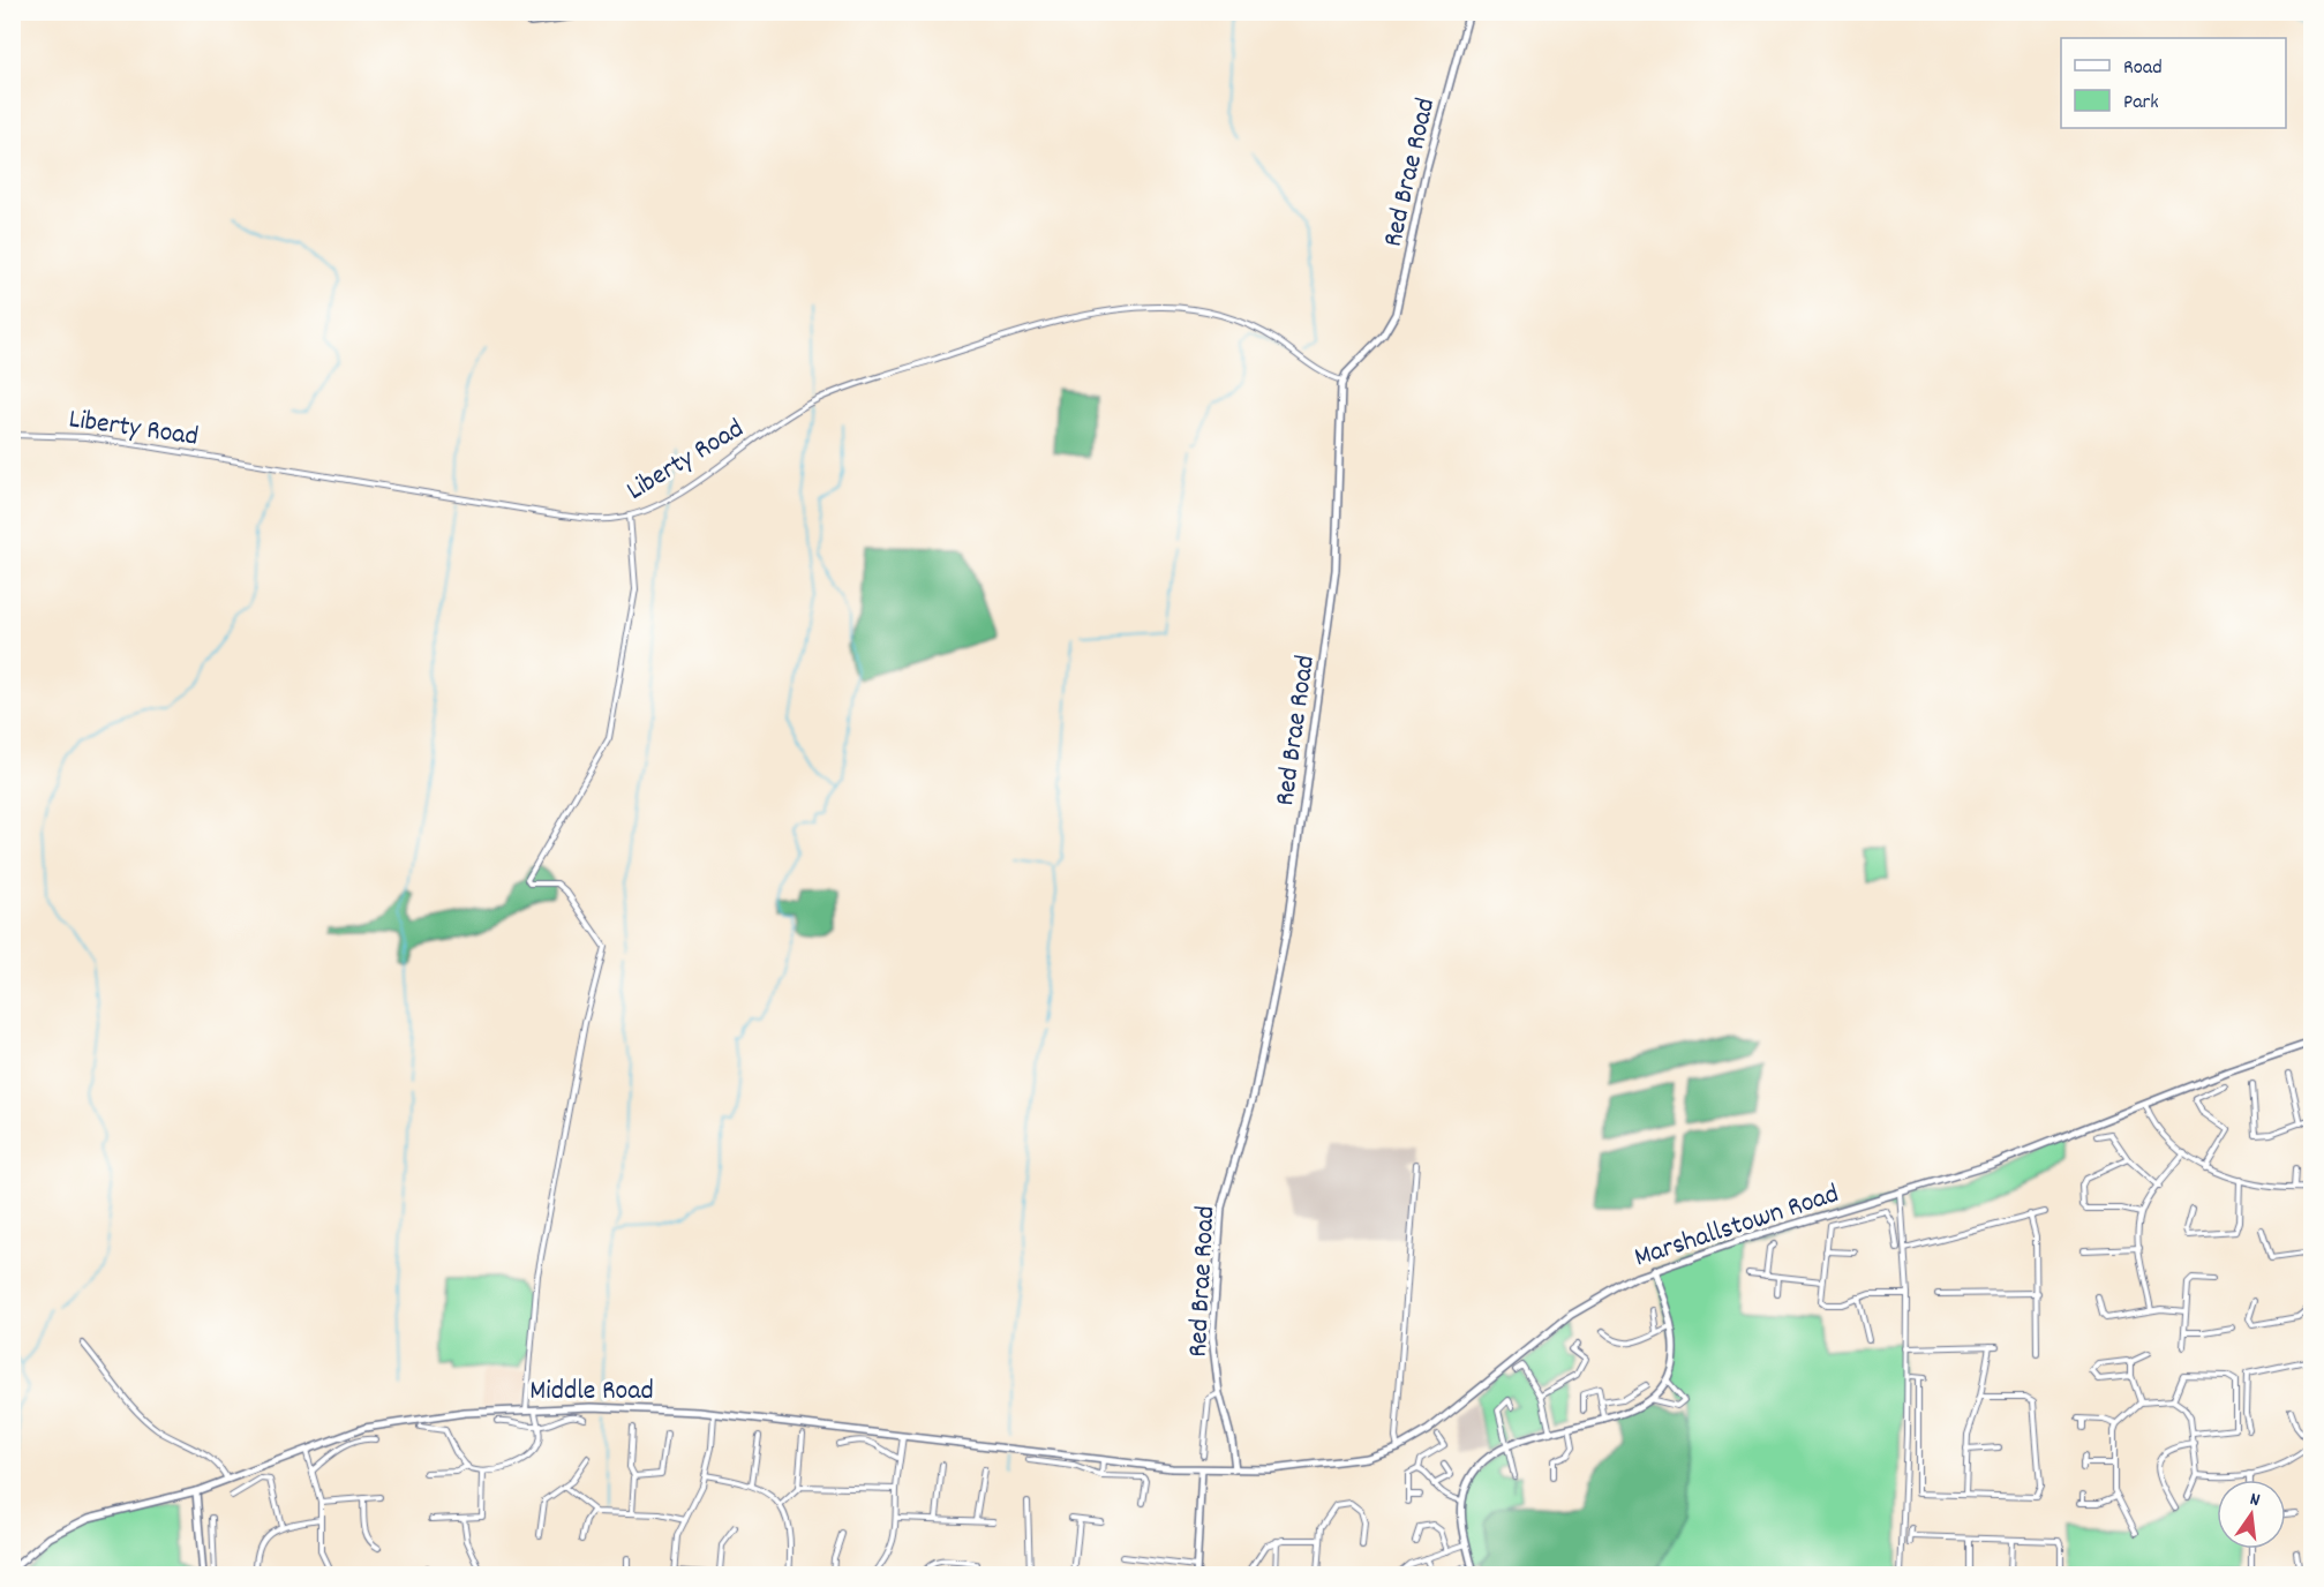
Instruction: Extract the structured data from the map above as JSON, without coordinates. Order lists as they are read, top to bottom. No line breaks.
{"streets":{"main road":["Red Brae Road","Marshallstown Road","Middle Road"],"street":["Liberty Road"]},"crossings":[["Red Brae Road","Liberty Road"],["Red Brae Road","Marshallstown Road"],["Marshallstown Road","Middle Road"]],"legend":["Road","Park"],"north":"top"}
